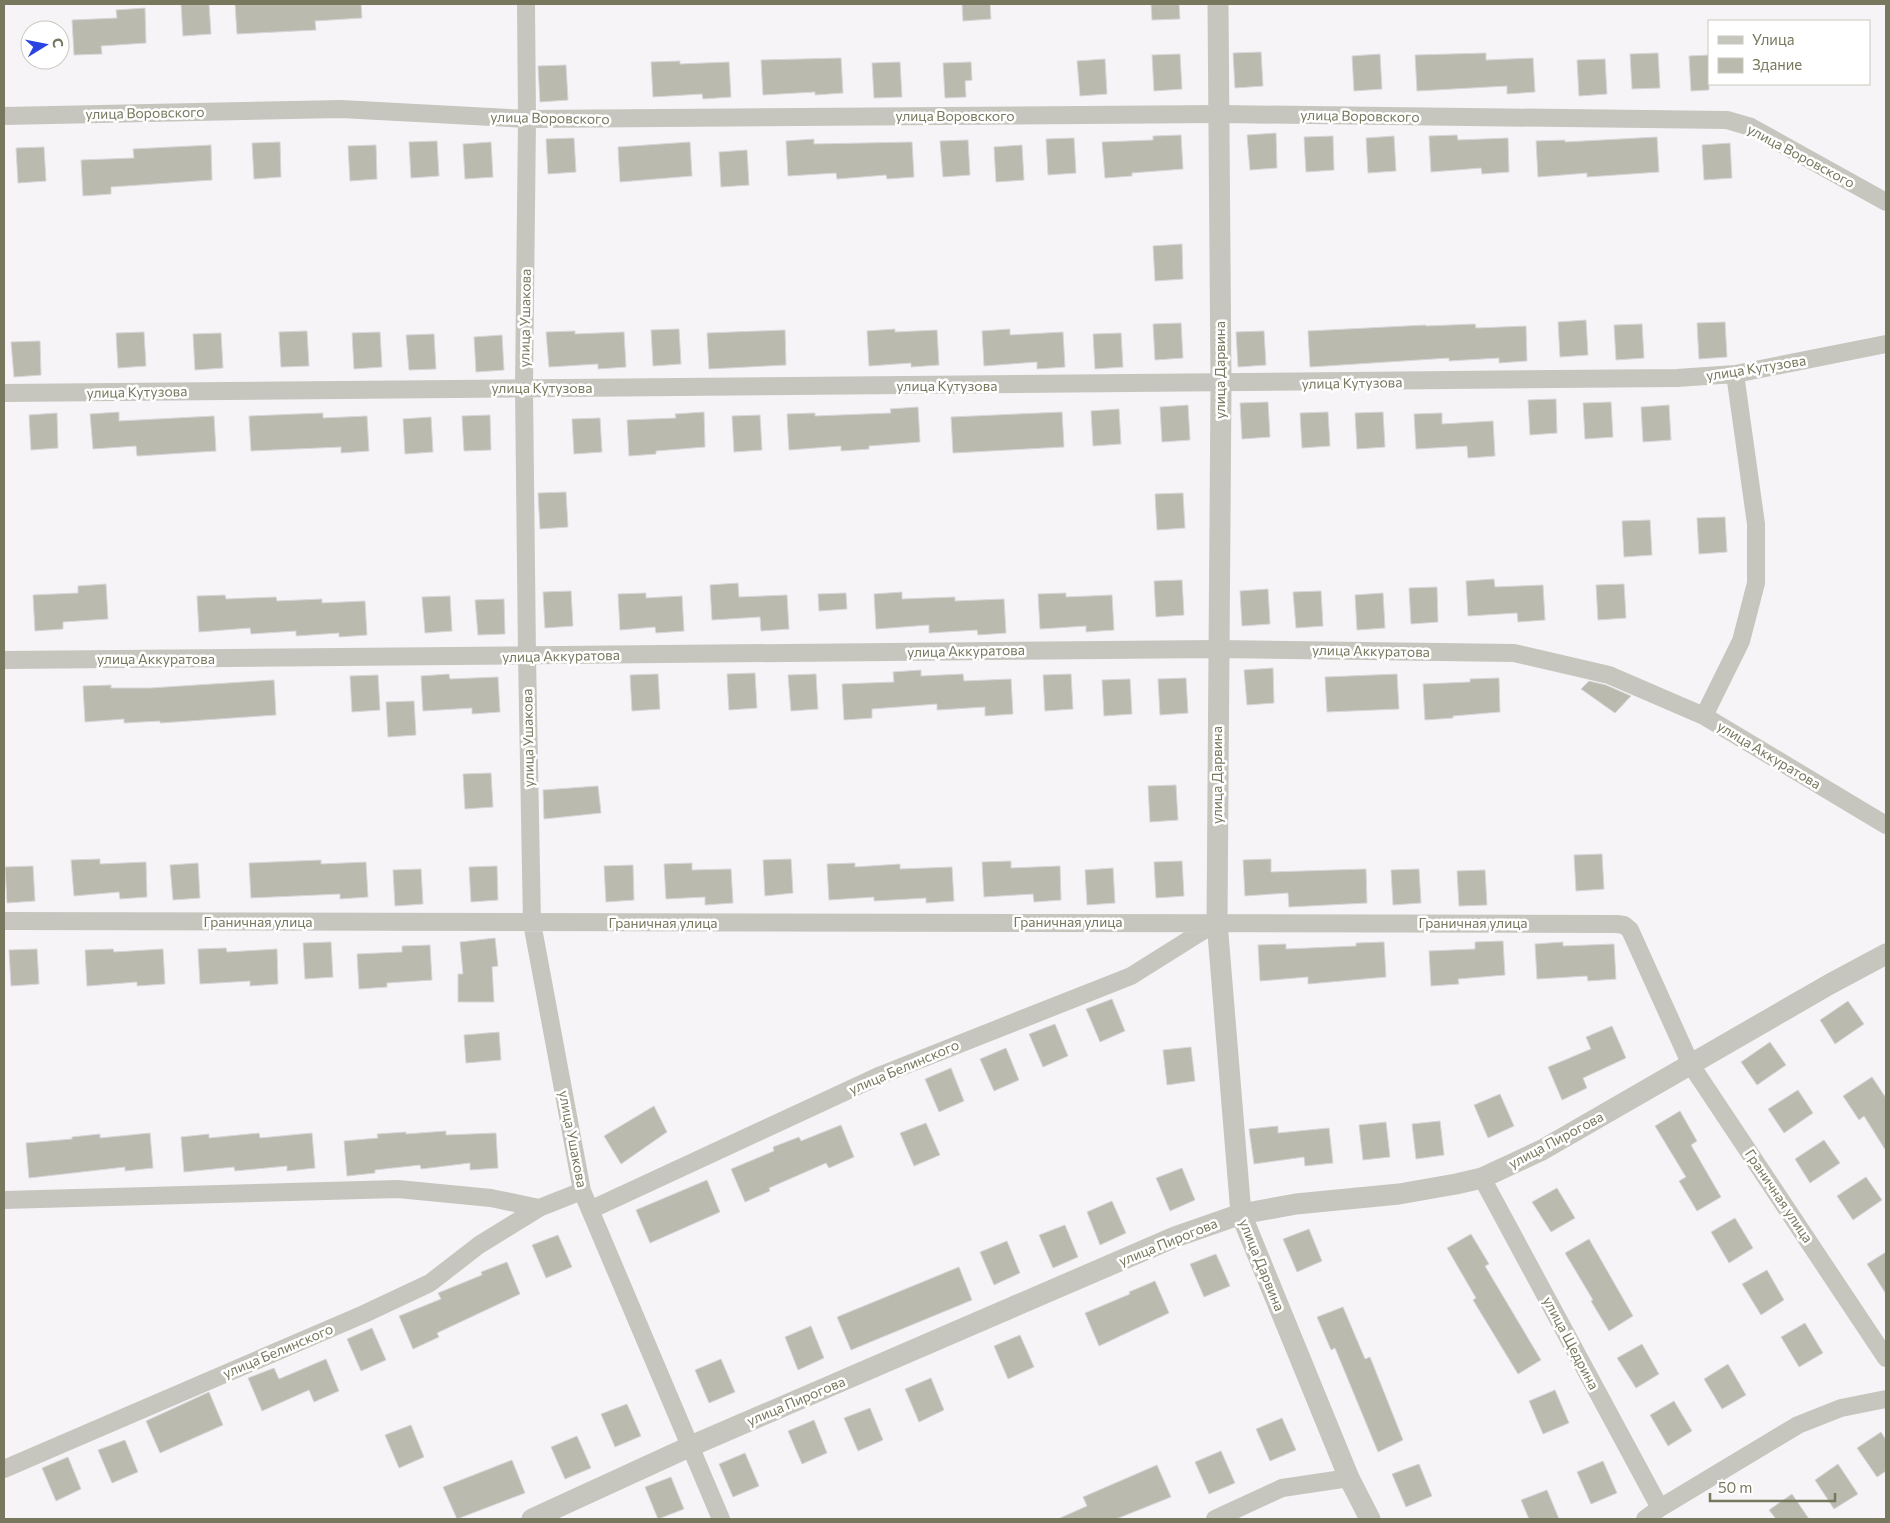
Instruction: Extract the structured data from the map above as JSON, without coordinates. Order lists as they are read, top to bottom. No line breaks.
{"streets":{"street":["улица Воровского","улица Ушакова","улица Кутузова","улица Дарвина","улица Аккуратова","Граничная улица","улица Белинского","улица Пирогова","улица Щедрина"]},"crossings":[["улица Воровского","улица Ушакова"],["улица Воровского","улица Дарвина"],["улица Ушакова","улица Кутузова"],["улица Ушакова","улица Аккуратова"],["улица Ушакова","Граничная улица"],["улица Ушакова","улица Белинского"],["улица Ушакова","улица Пирогова"],["улица Кутузова","улица Дарвина"],["улица Дарвина","улица Аккуратова"],["улица Дарвина","Граничная улица"],["улица Дарвина","улица Белинского"],["улица Дарвина","улица Пирогова"],["Граничная улица","улица Белинского"],["Граничная улица","улица Пирогова"],["улица Пирогова","улица Щедрина"]],"legend":["Улица","Здание"],"scale_bar":"50 m","north":"right"}
